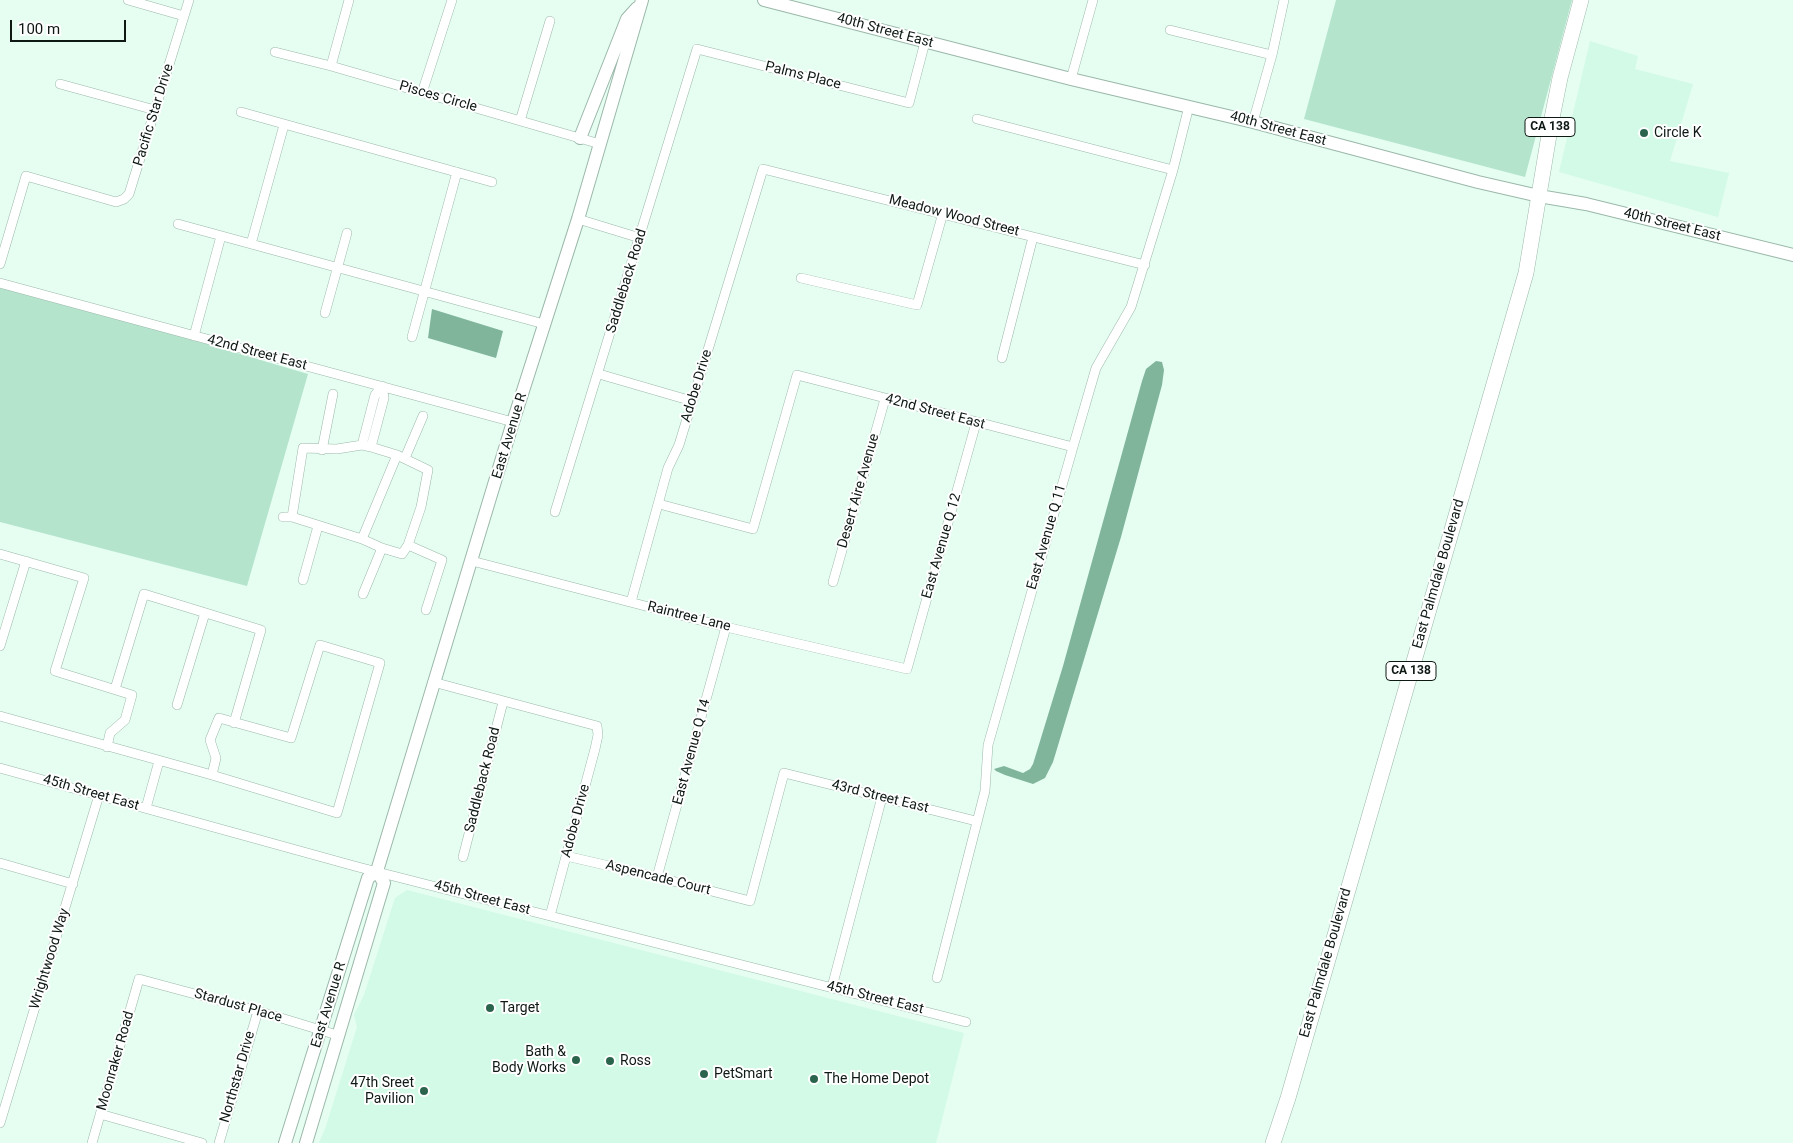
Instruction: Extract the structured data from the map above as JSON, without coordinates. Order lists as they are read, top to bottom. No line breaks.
{"streets":{"highway":["CA 138","East Palmdale Boulevard"],"main road":["40th Street East","East Avenue R"],"street":["Palms Place","Pisces Circle","Pacific Star Drive","Meadow Wood Street","Saddleback Road","42nd Street East","Adobe Drive","Desert Aire Avenue","East Avenue Q 11","East Avenue Q 12","Raintree Lane","East Avenue Q 14","45th Street East","43rd Street East","Aspencade Court","Wrightwood Way","Stardust Place","Moonraker Road","Northstar Drive"]},"crossings":[["40th Street East","Palms Place"],["40th Street East","East Avenue Q 11"],["40th Street East","East Palmdale Boulevard"],["Palms Place","Saddleback Road"],["Pisces Circle","East Avenue R"],["Meadow Wood Street","Adobe Drive"],["Meadow Wood Street","East Avenue Q 11"],["Saddleback Road","Adobe Drive"],["42nd Street East","Adobe Drive"],["42nd Street East","East Avenue R"],["42nd Street East","Desert Aire Avenue"],["42nd Street East","East Avenue Q 11"],["42nd Street East","East Avenue Q 12"],["Adobe Drive","Raintree Lane"],["Adobe Drive","45th Street East"],["Adobe Drive","Aspencade Court"],["East Avenue R","Raintree Lane"],["East Avenue R","45th Street East"],["East Avenue R","Stardust Place"],["East Avenue Q 11","43rd Street East"],["East Avenue Q 12","Raintree Lane"],["Raintree Lane","East Avenue Q 14"],["East Avenue Q 14","Aspencade Court"],["45th Street East","Wrightwood Way"],["43rd Street East","Aspencade Court"],["Stardust Place","Moonraker Road"],["Stardust Place","Northstar Drive"]],"places":["Circle K","Target","Bath & Body Works","Ross","PetSmart","The Home Depot","47th Sreet Pavilion"],"scale_bar":"100 m"}
